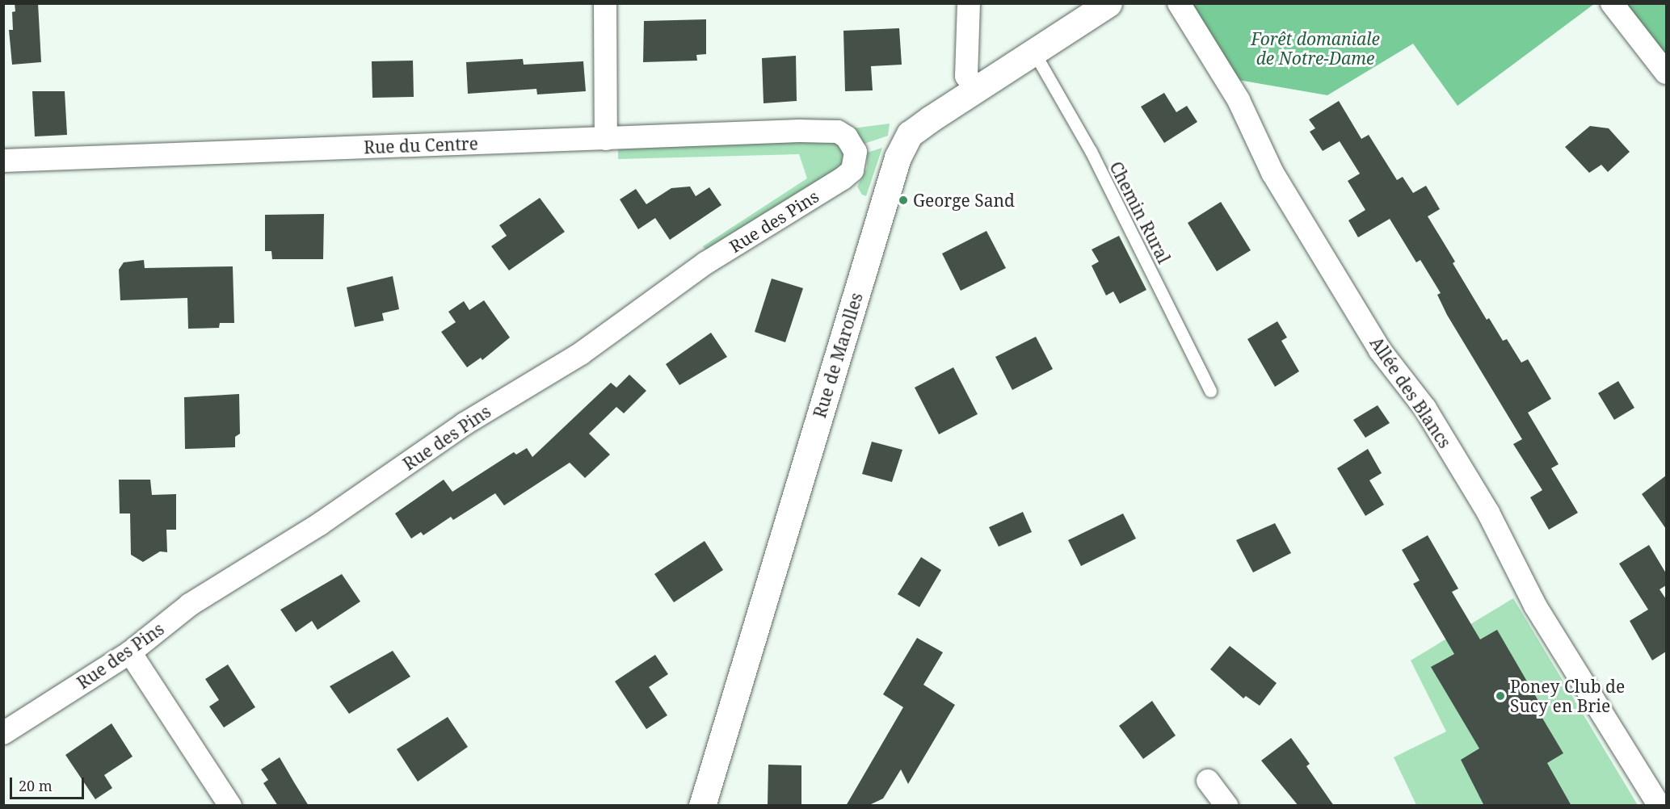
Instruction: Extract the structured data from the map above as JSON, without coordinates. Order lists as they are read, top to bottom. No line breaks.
{"streets":{"street":["Rue du Centre","Rue des Pins","Rue de Marolles","Allée des Blancs"],"lane":["Chemin Rural"]},"crossings":[["Rue du Centre","Rue des Pins"],["Chemin Rural","Rue de Marolles"]],"parks":["Forêt domaniale de Notre-Dame"],"places":["George Sand","Poney Club de Sucy en Brie"],"scale_bar":"20 m"}
